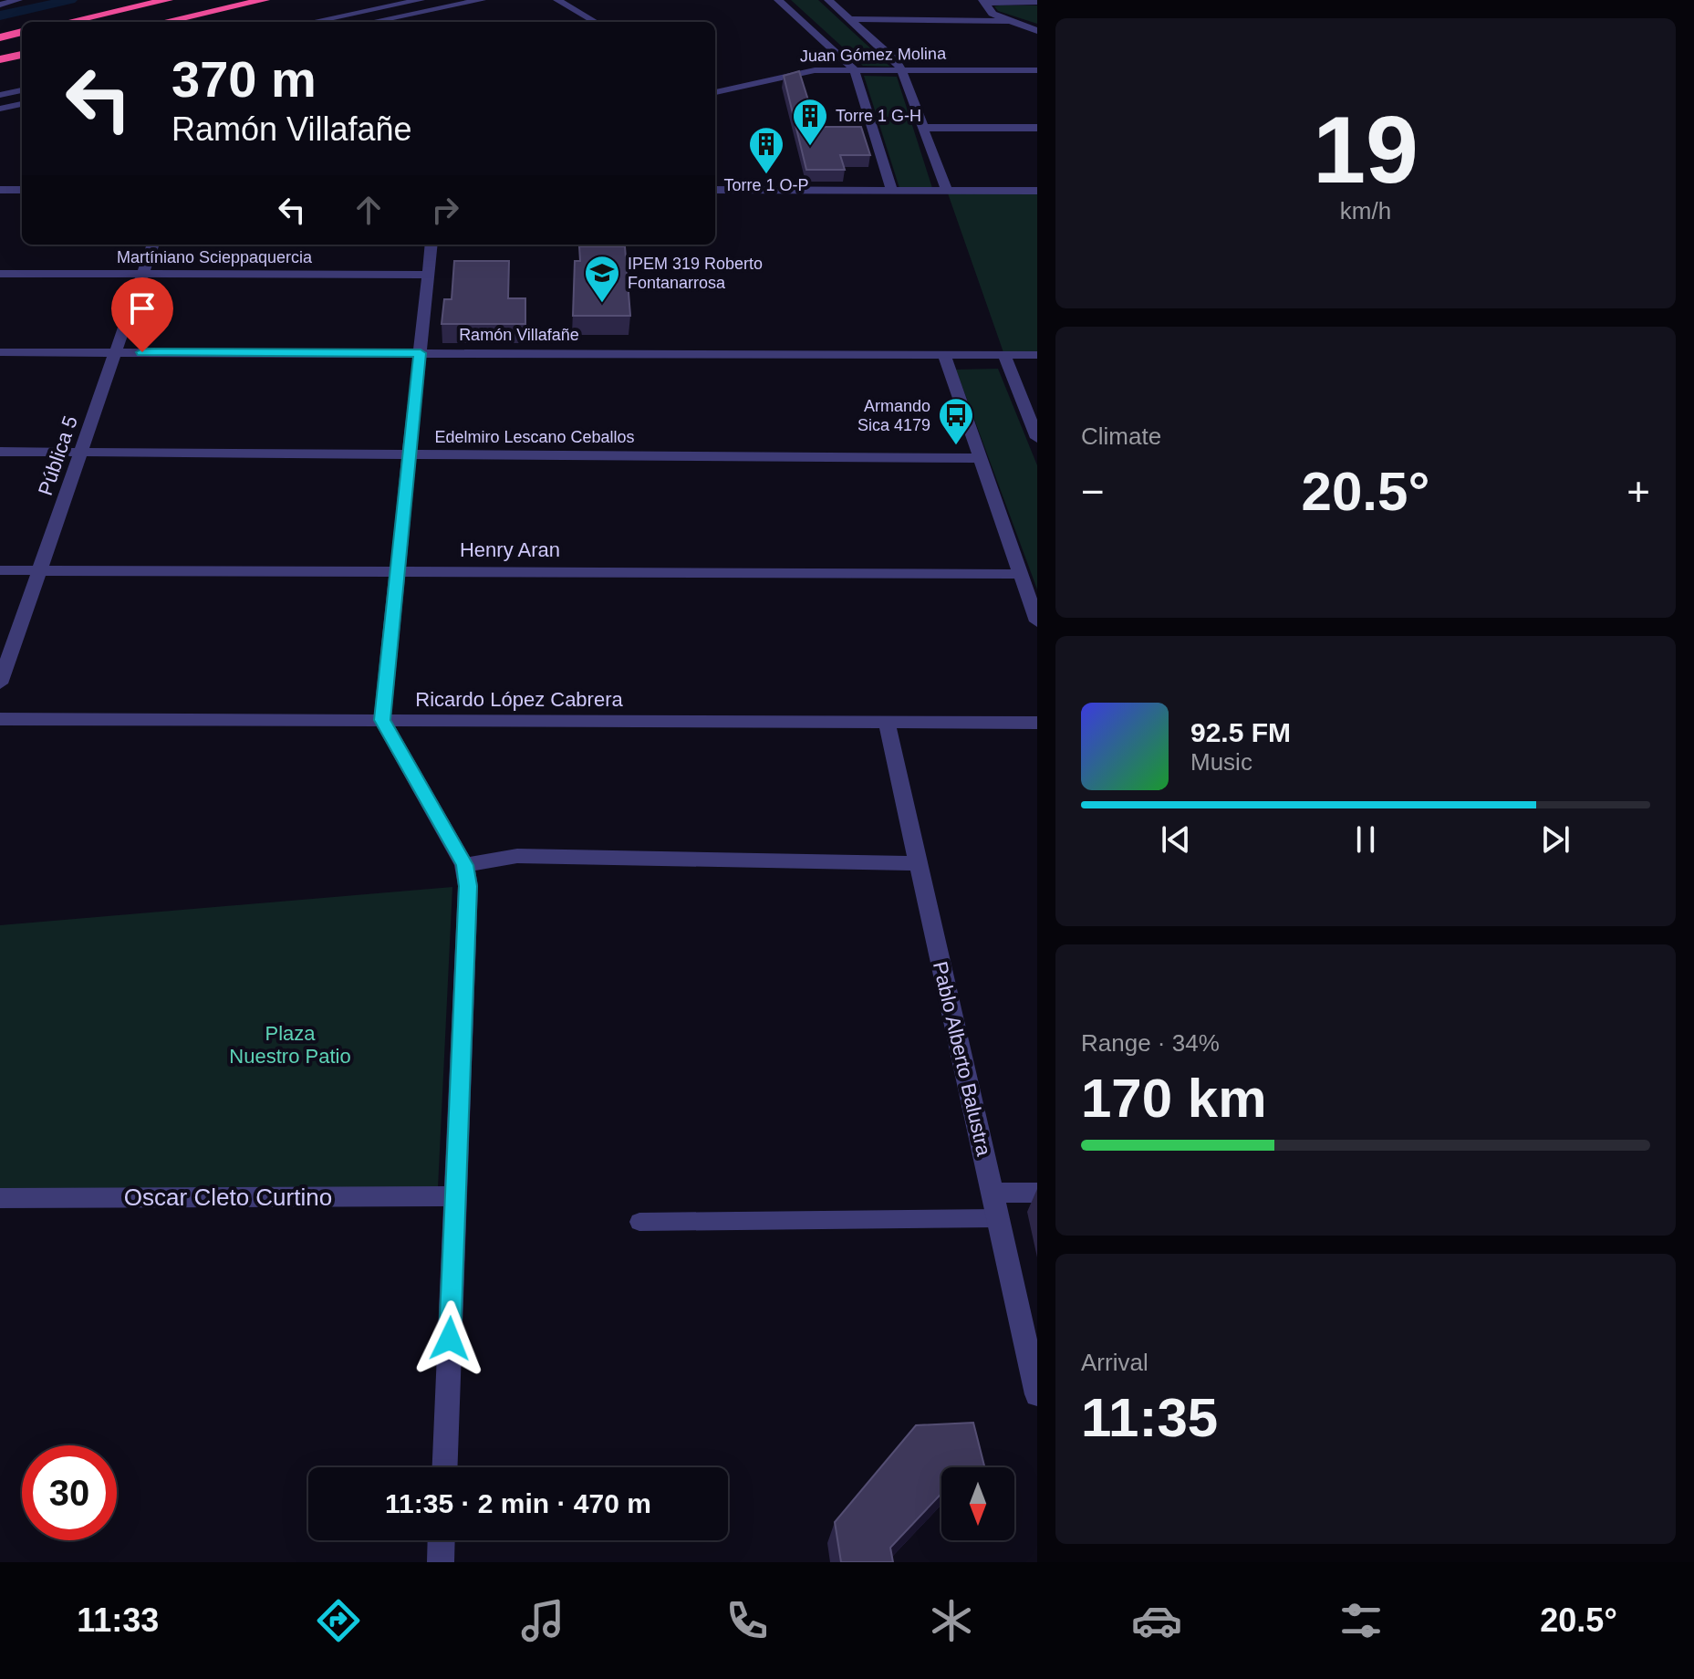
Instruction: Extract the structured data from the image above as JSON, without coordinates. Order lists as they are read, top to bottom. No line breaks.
{"streets":{"street":["Juan Gómez Molina","Martíniano Scieppaquercia","Ramón Villafañe","Edelmiro Lescano Ceballos","Pública 5","Henry Aran","Ricardo López Cabrera","Pablo Alberto Balustra","Oscar Cleto Curtino"]},"crossings":[["Martíniano Scieppaquercia","Pública 5"],["Ramón Villafañe","Pública 5"],["Edelmiro Lescano Ceballos","Pública 5"],["Pública 5","Henry Aran"],["Ricardo López Cabrera","Pablo Alberto Balustra"]],"parks":["Plaza Nuestro Patio"],"places":{"building":["Torre 1 G-H","Torre 1 O-P"],"school or university":["IPEM 319 Roberto Fontanarrosa"],"bus stop":["Armando Sica 4179"]},"north":"bottom","page":{"tile":[["19","km/h"],"Climate",["Range · 34%","170 km"],["Arrival","11:35"]],"turn":["370 m","Ramón Villafañe"],"heat":["−","20.5°","+"],"song":["92.5 FM","Music"],"limit":"30","trip":"11:35 · 2 min · 470 m","tabs":["11:33","20.5°"]}}
